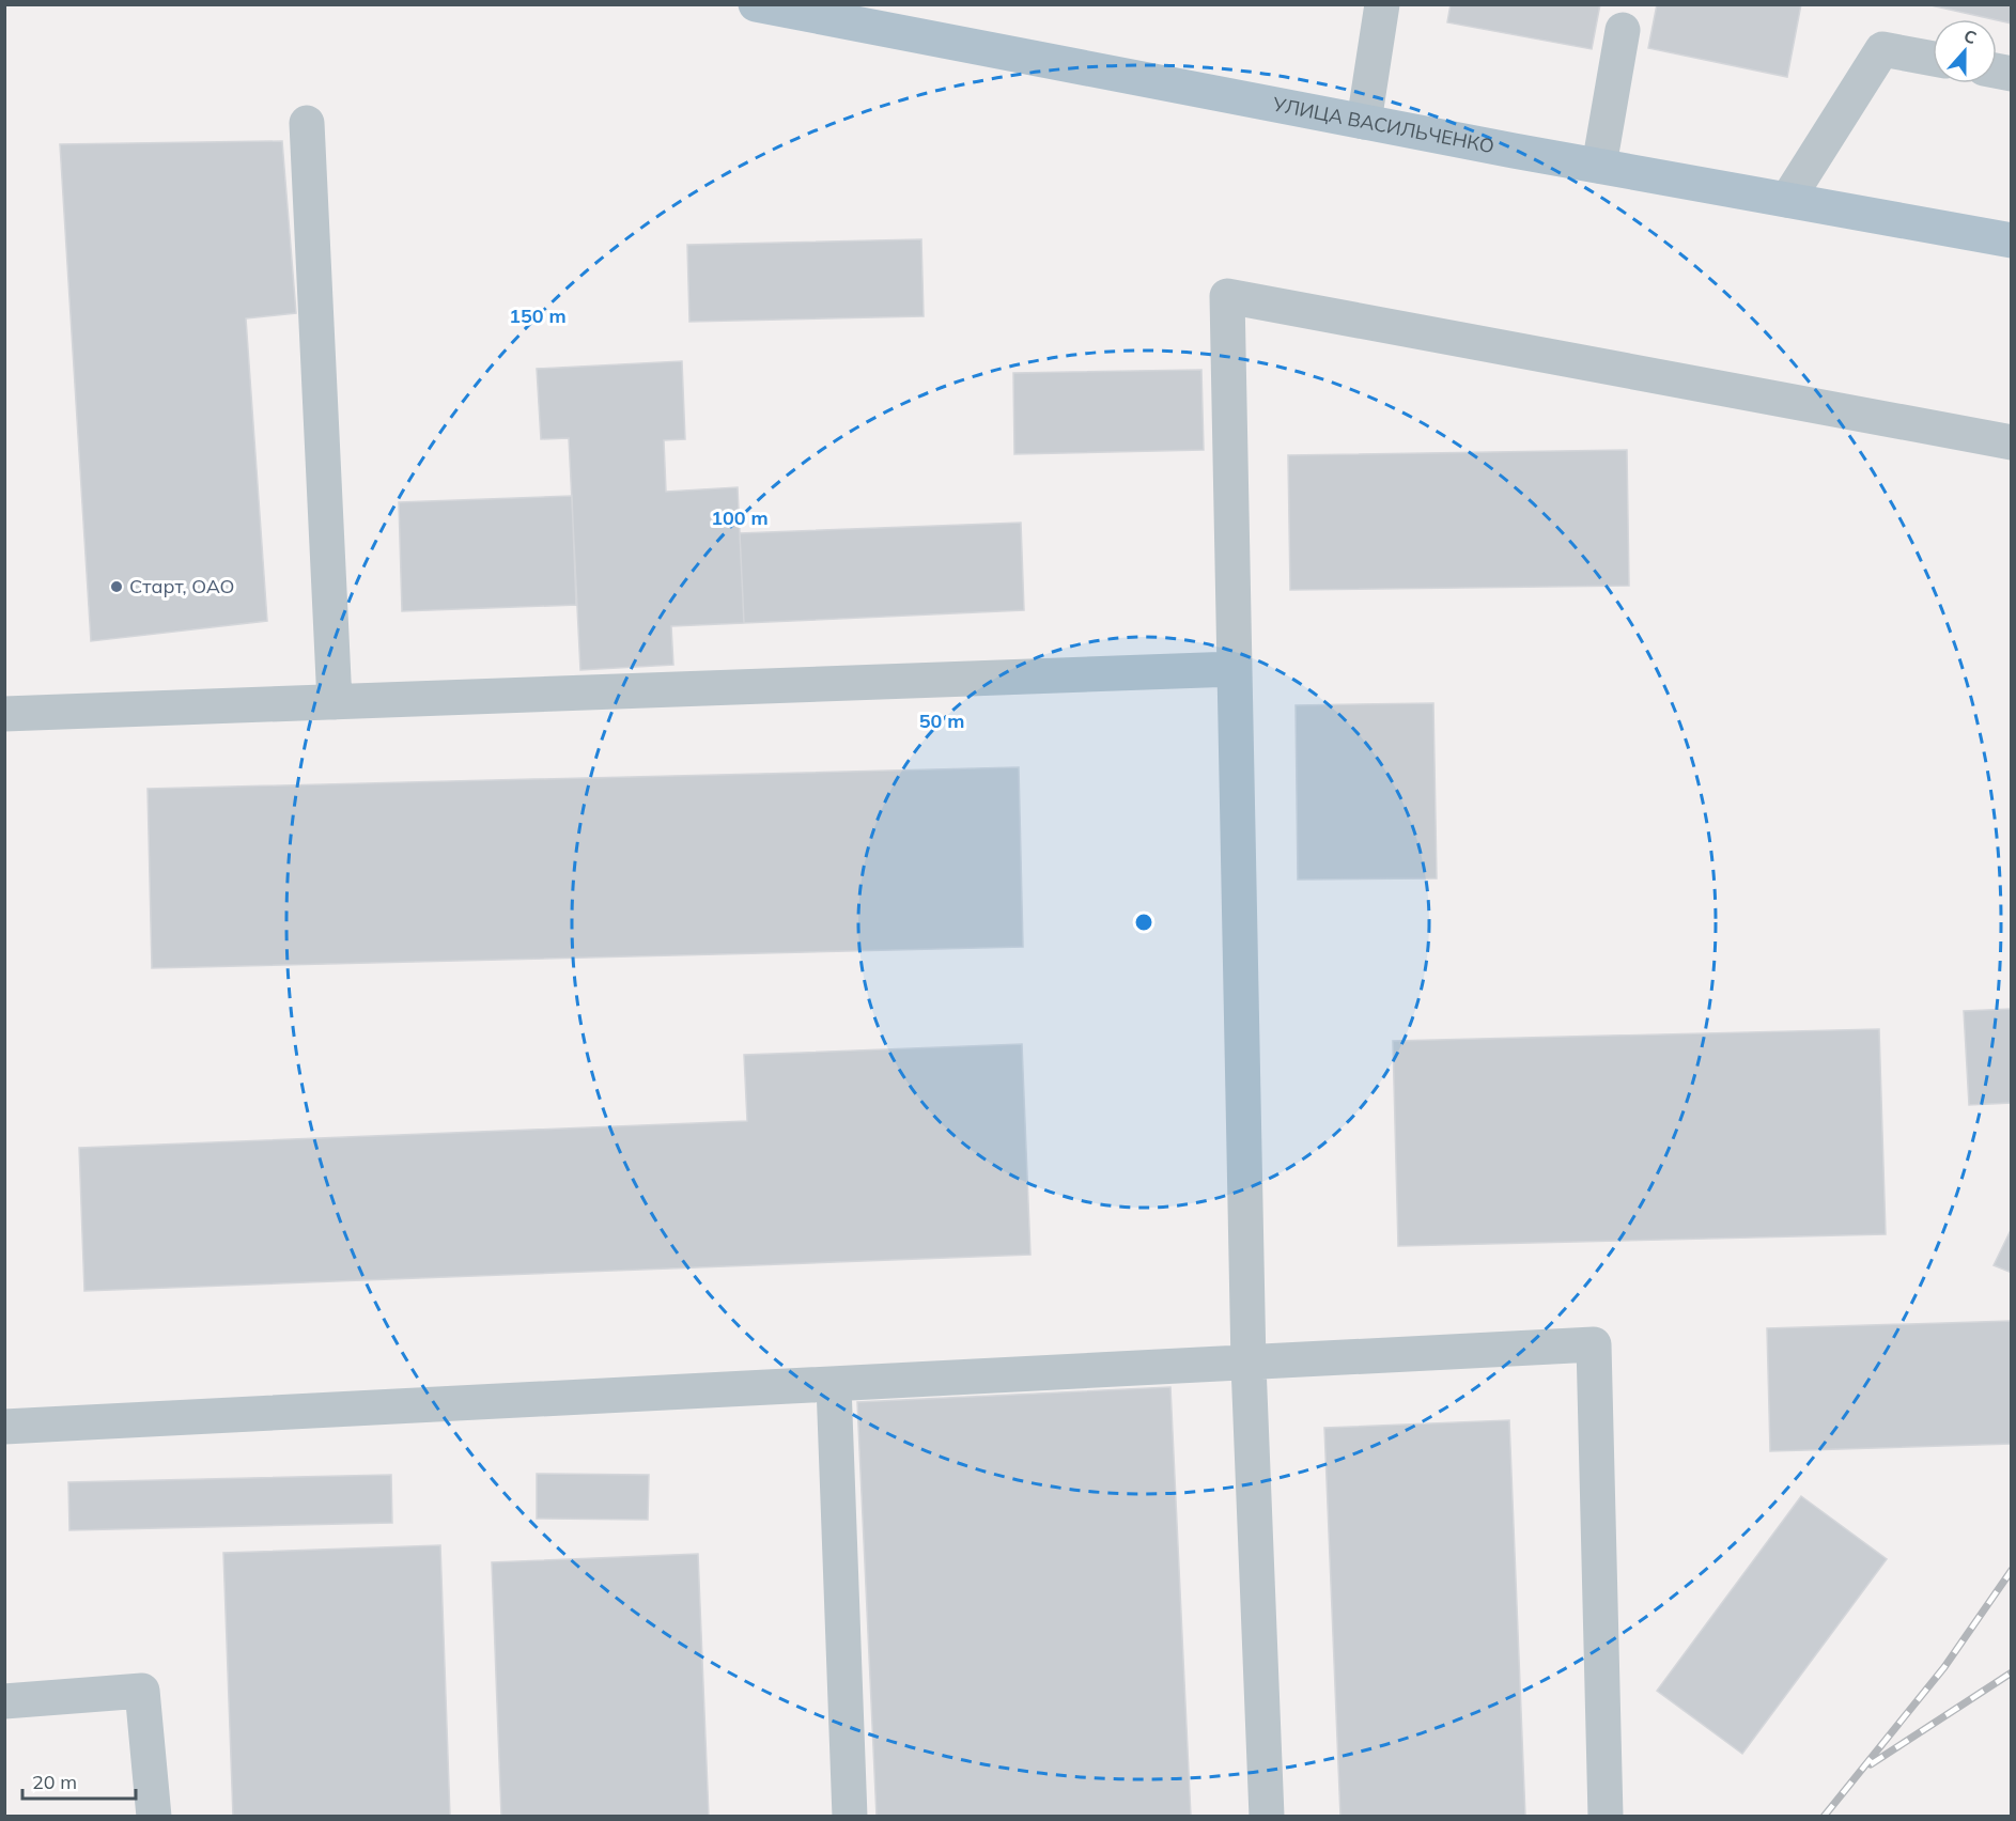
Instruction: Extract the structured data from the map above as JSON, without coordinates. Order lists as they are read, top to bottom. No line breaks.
{"streets":{"main road":["УЛИЦА ВАСИЛЬЧЕНКО"]},"places":["Старт, ОАО"],"scale_bar":"20 m","north":"top","rings":["150 m","100 m","50 m"]}
